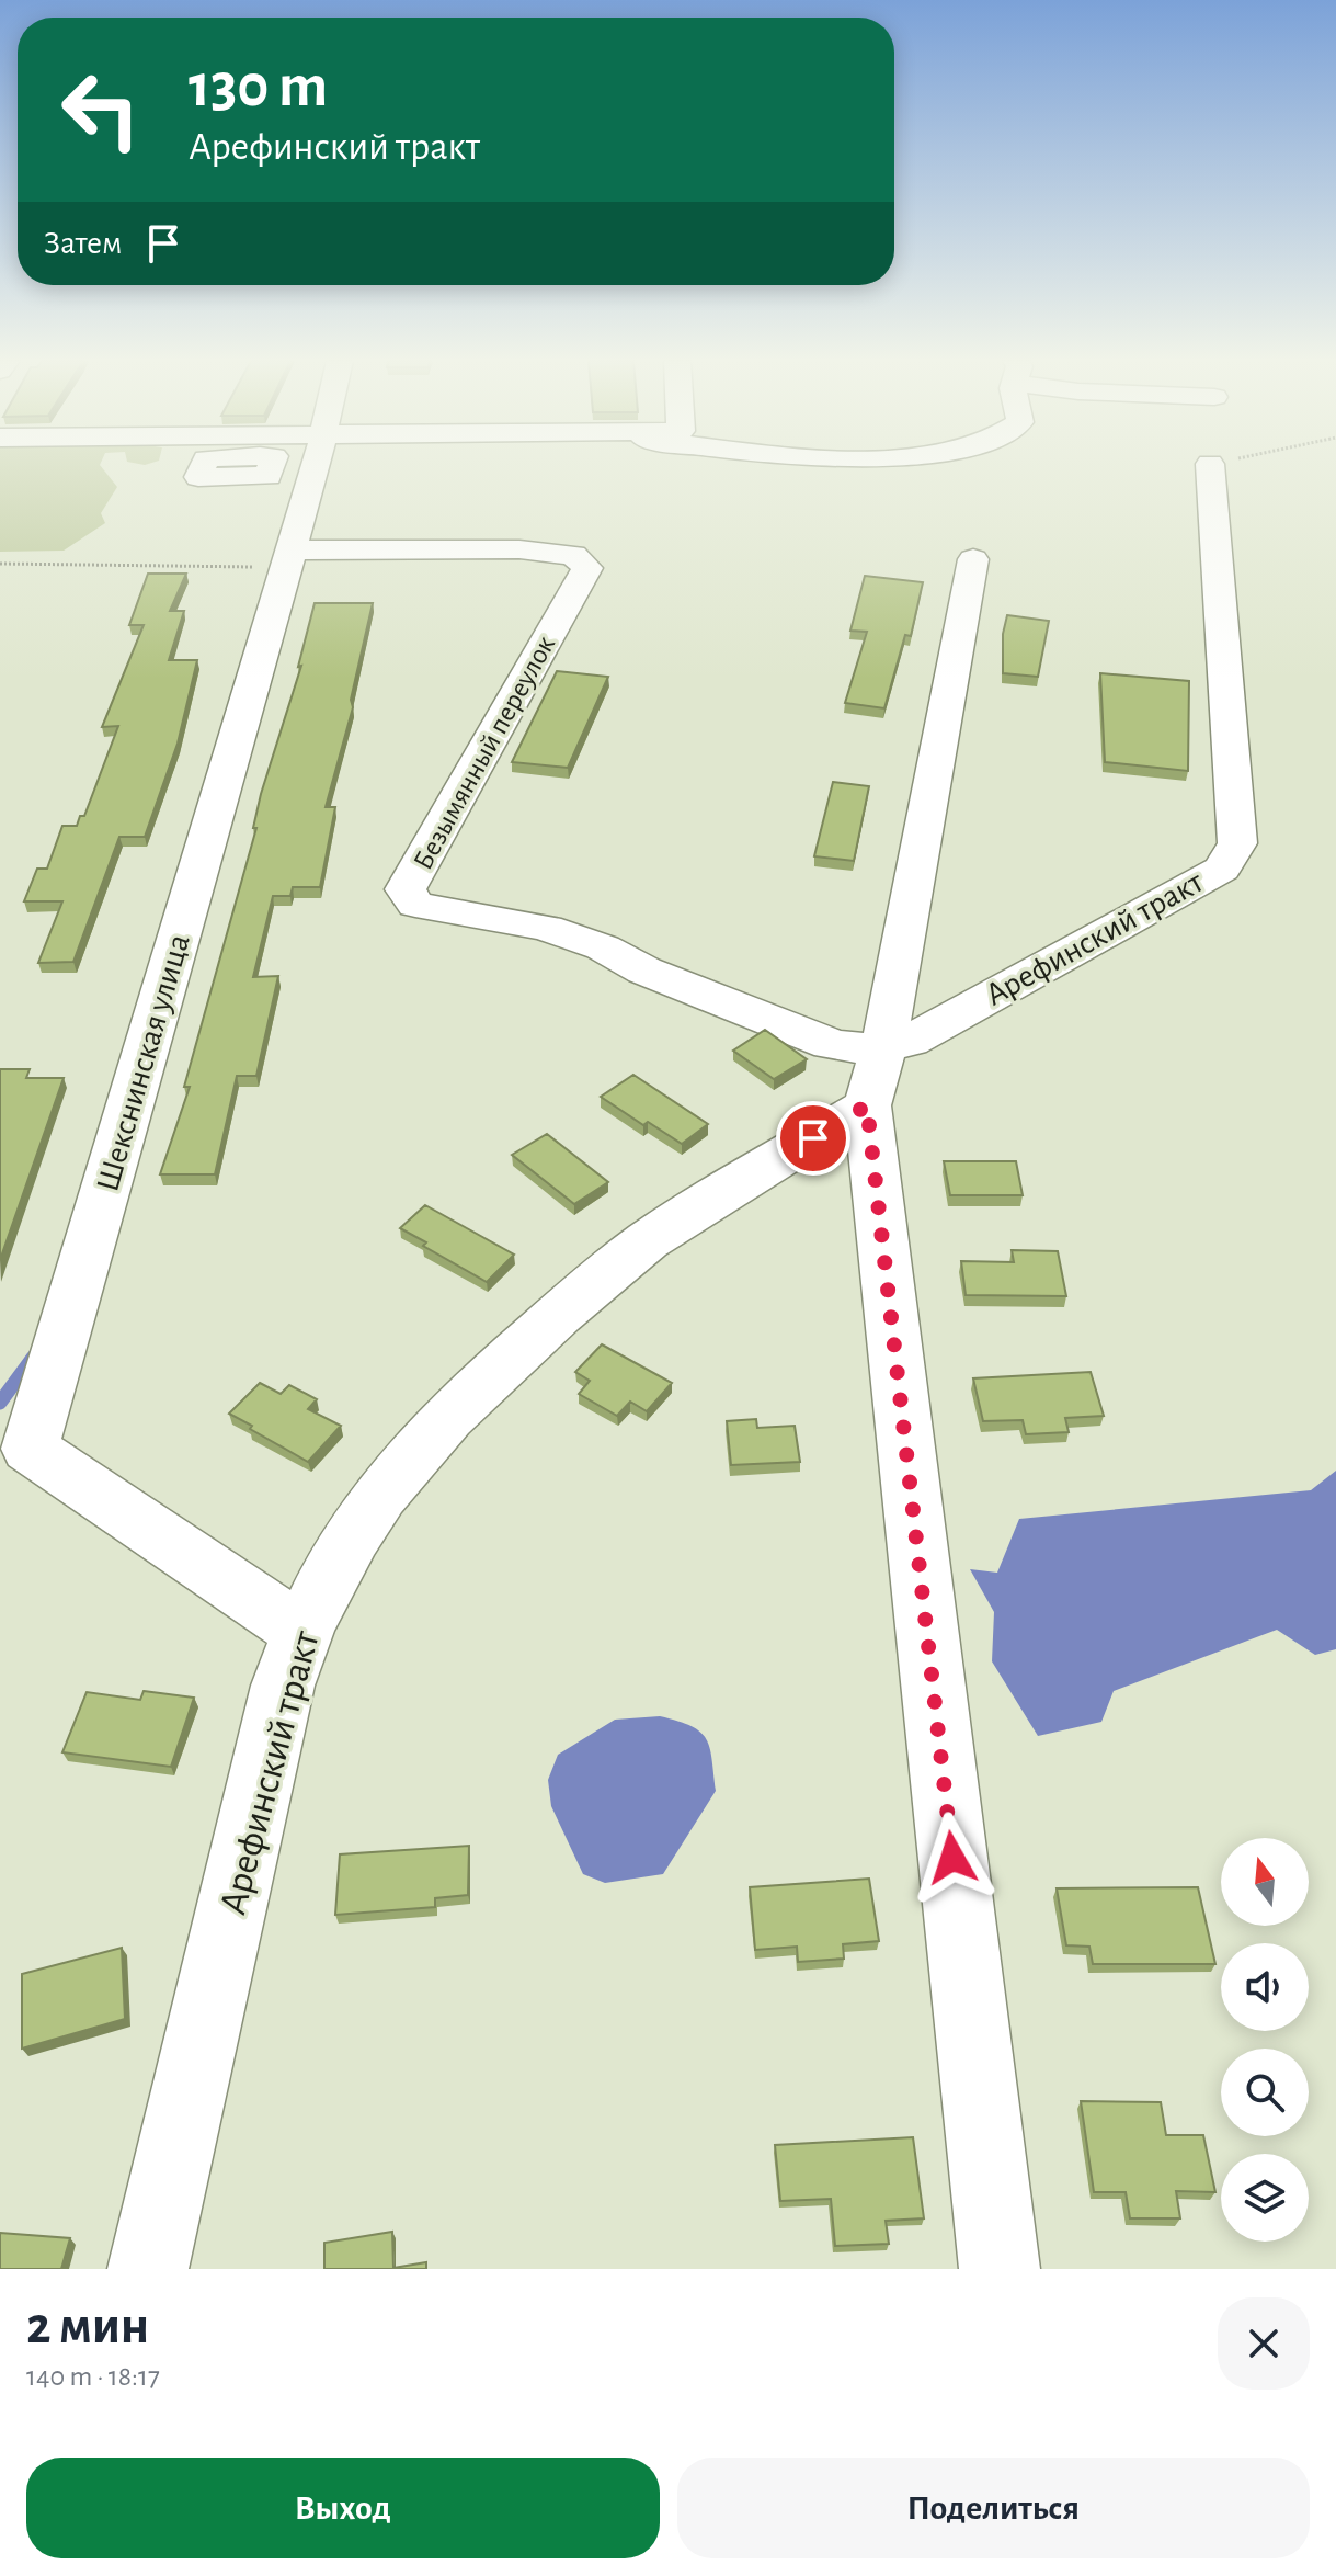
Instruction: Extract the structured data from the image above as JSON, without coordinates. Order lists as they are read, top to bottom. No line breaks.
{"streets":{"street":["Безымянный переулок","Арефинский тракт","Шекснинская улица"]},"crossings":[["Безымянный переулок","Арефинский тракт"],["Безымянный переулок","Шекснинская улица"],["Арефинский тракт","Шекснинская улица"]],"north":"top","page":{"turn":["130 m","Арефинский тракт"],"then":"Затем","heading":["2 мин","140 m · 18:17"],"buttons":["Выход","Поделиться"]}}
